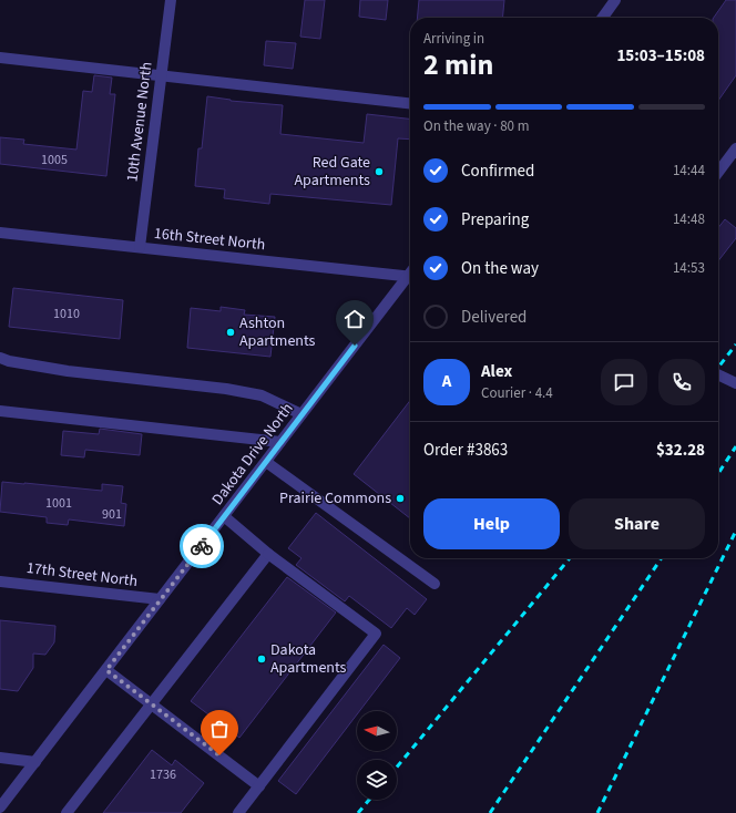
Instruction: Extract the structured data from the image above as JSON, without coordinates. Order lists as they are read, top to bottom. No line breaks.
{"streets":{"street":["10th Avenue North","16th Street North","Dakota Drive North","17th Street North"]},"crossings":[["10th Avenue North","16th Street North"],["Dakota Drive North","17th Street North"]],"places":["Red Gate Apartments","Ashton Apartments","Prairie Commons","Dakota Apartments"],"house_numbers":["1005","1010","1001","901","1736"],"north":"left","page":{"heading":["2 min","Arriving in","15:03–15:08"],"panel":["Alex","Courier · 4.4","Order #3863","$32.28"],"bar":"On the way · 80 m","list":[["Confirmed","14:44"],["Preparing","14:48"],["On the way","14:53"],"Delivered"],"round":"A","buttons":["Help","Share"]}}
